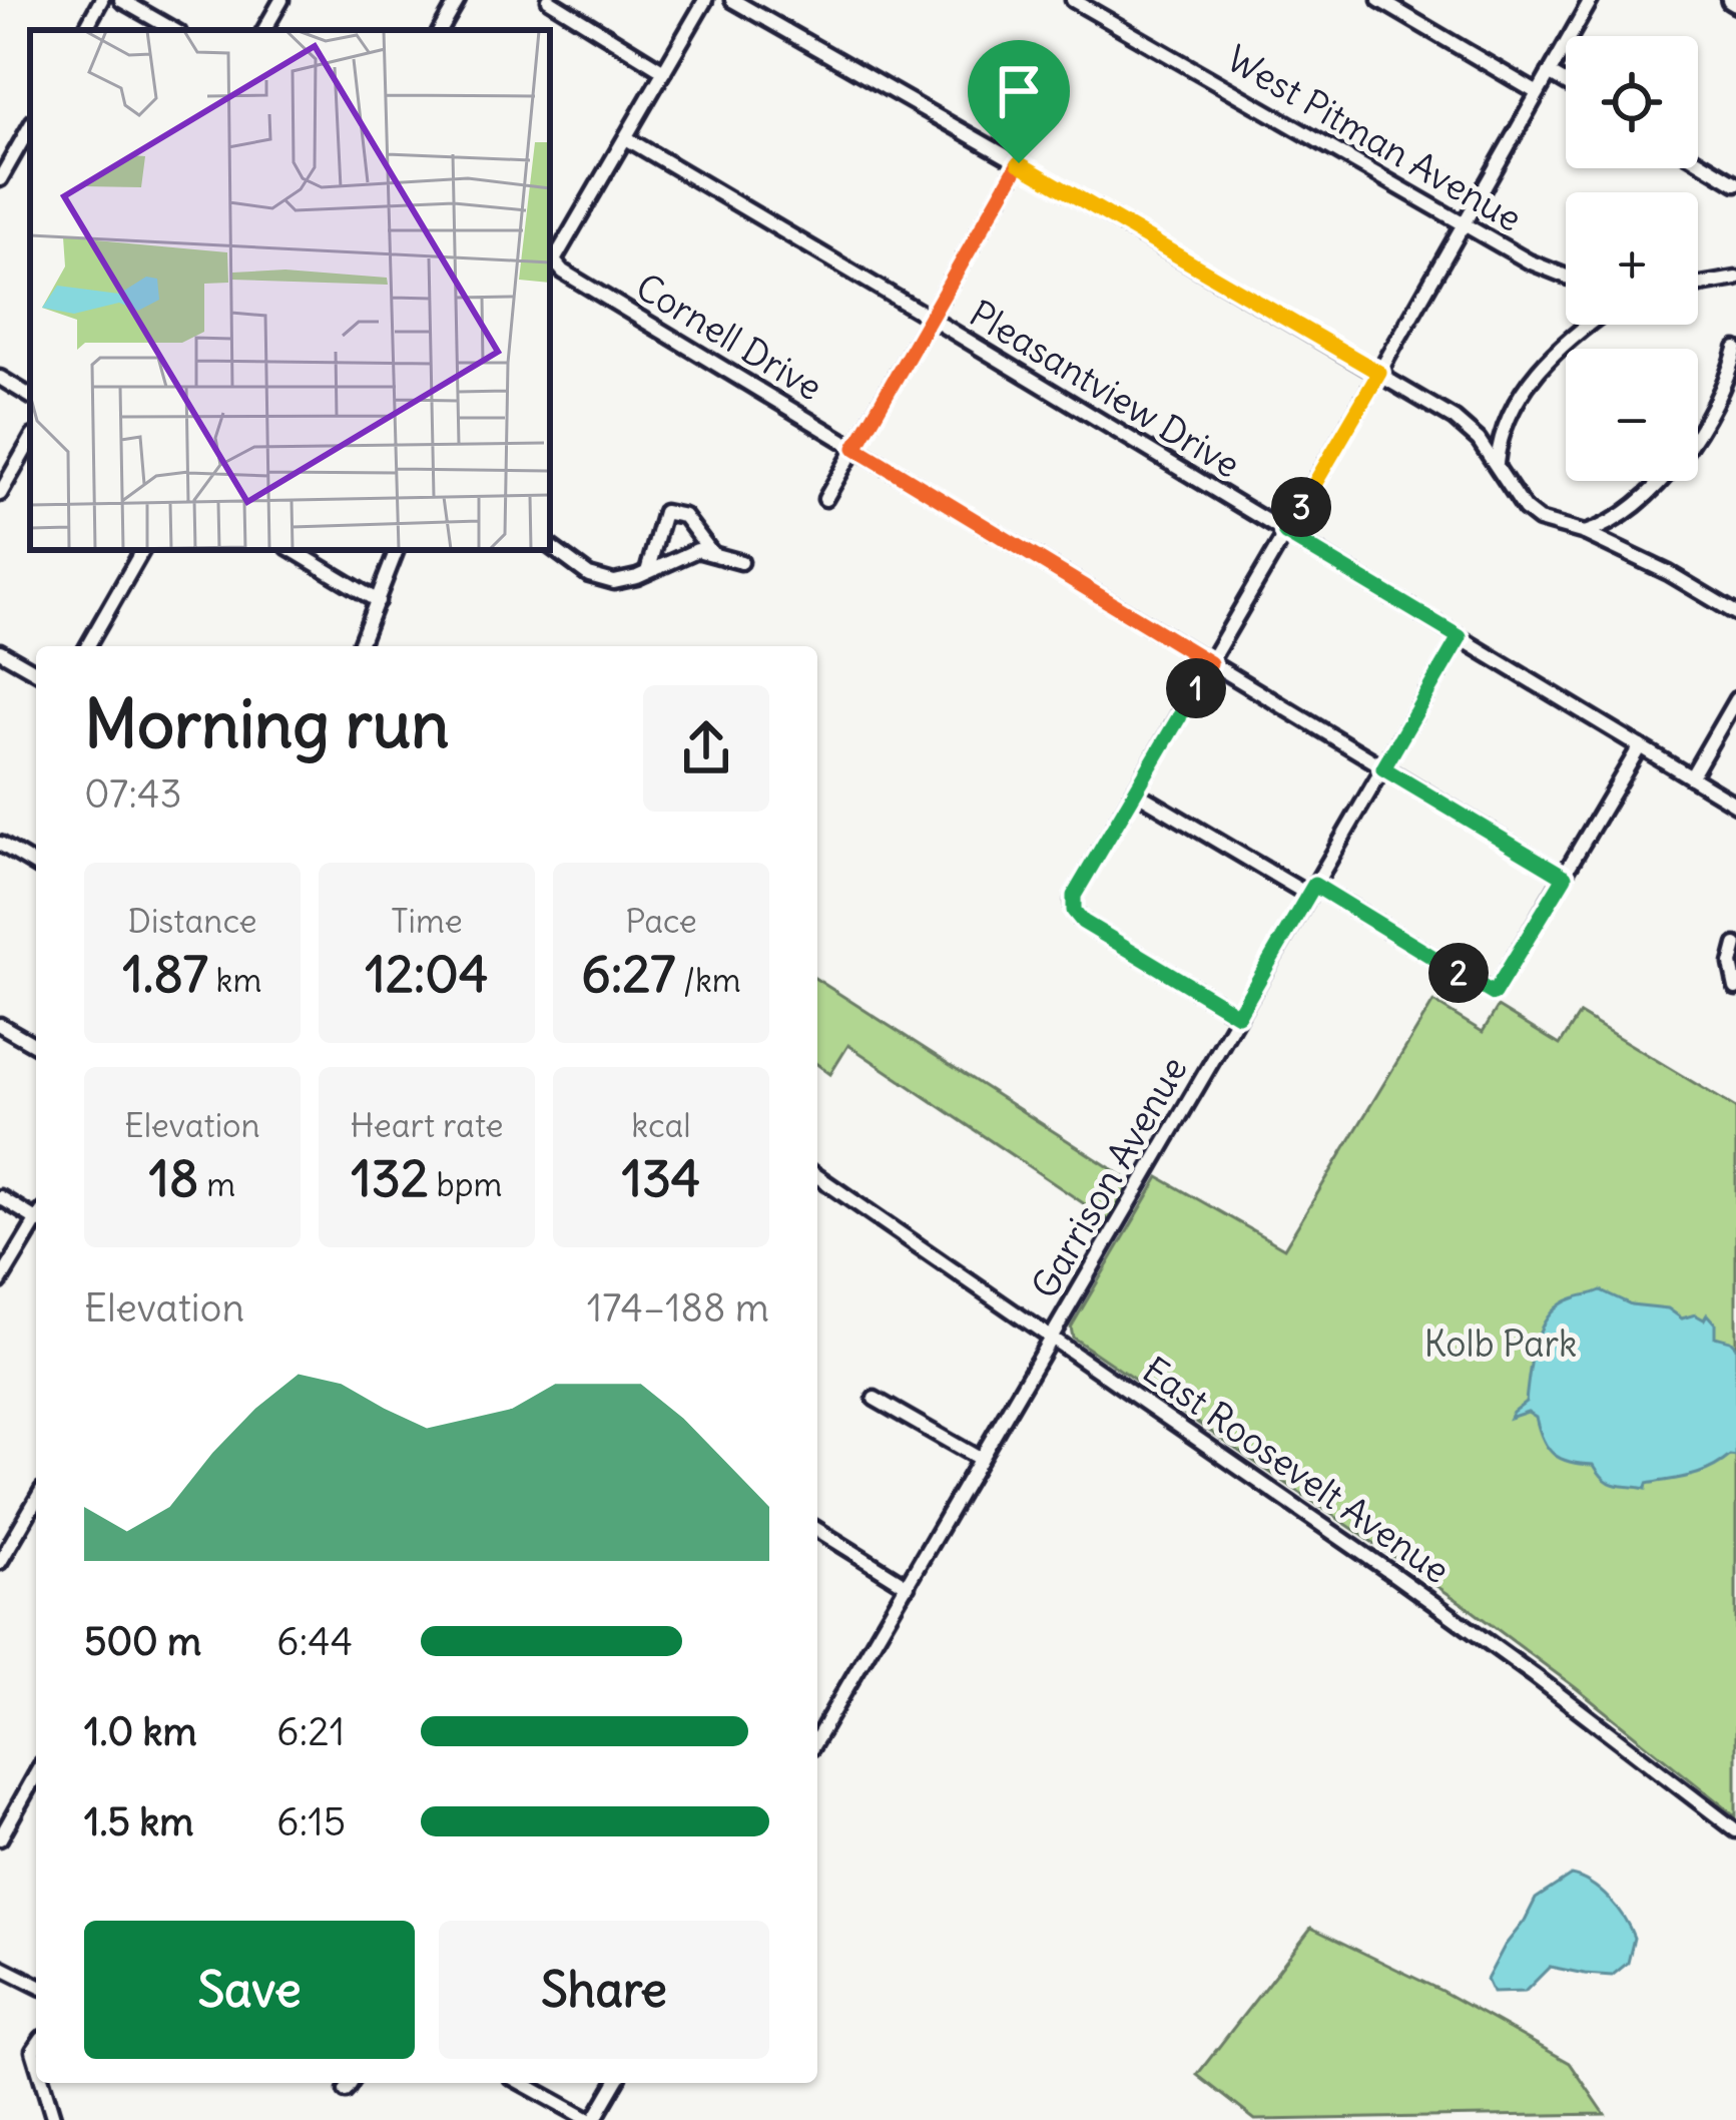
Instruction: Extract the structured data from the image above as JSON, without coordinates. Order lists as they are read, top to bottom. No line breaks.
{"streets":{"street":["West Pitman Avenue","Cornell Drive","Pleasantview Drive","Garrison Avenue","East Roosevelt Avenue"]},"crossings":[["Cornell Drive","Garrison Avenue"],["Pleasantview Drive","Garrison Avenue"],["Garrison Avenue","East Roosevelt Avenue"]],"parks":["Kolb Park"],"page":{"map_buttons":["+","−"],"pins":["3","1","2"],"heading":["Morning run","07:43"],"stats":[["Distance","1.87 km"],["Time","12:04"],["Pace","6:27 /km"],["Elevation","18 m"],["Heart rate","132 bpm"],["kcal","134"]],"chart":["Elevation","174–188 m"],"list":[{"name":"500 m","note":"6:44"},{"name":"1.0 km","note":"6:21"},{"name":"1.5 km","note":"6:15"}],"buttons":["Save","Share"]}}
